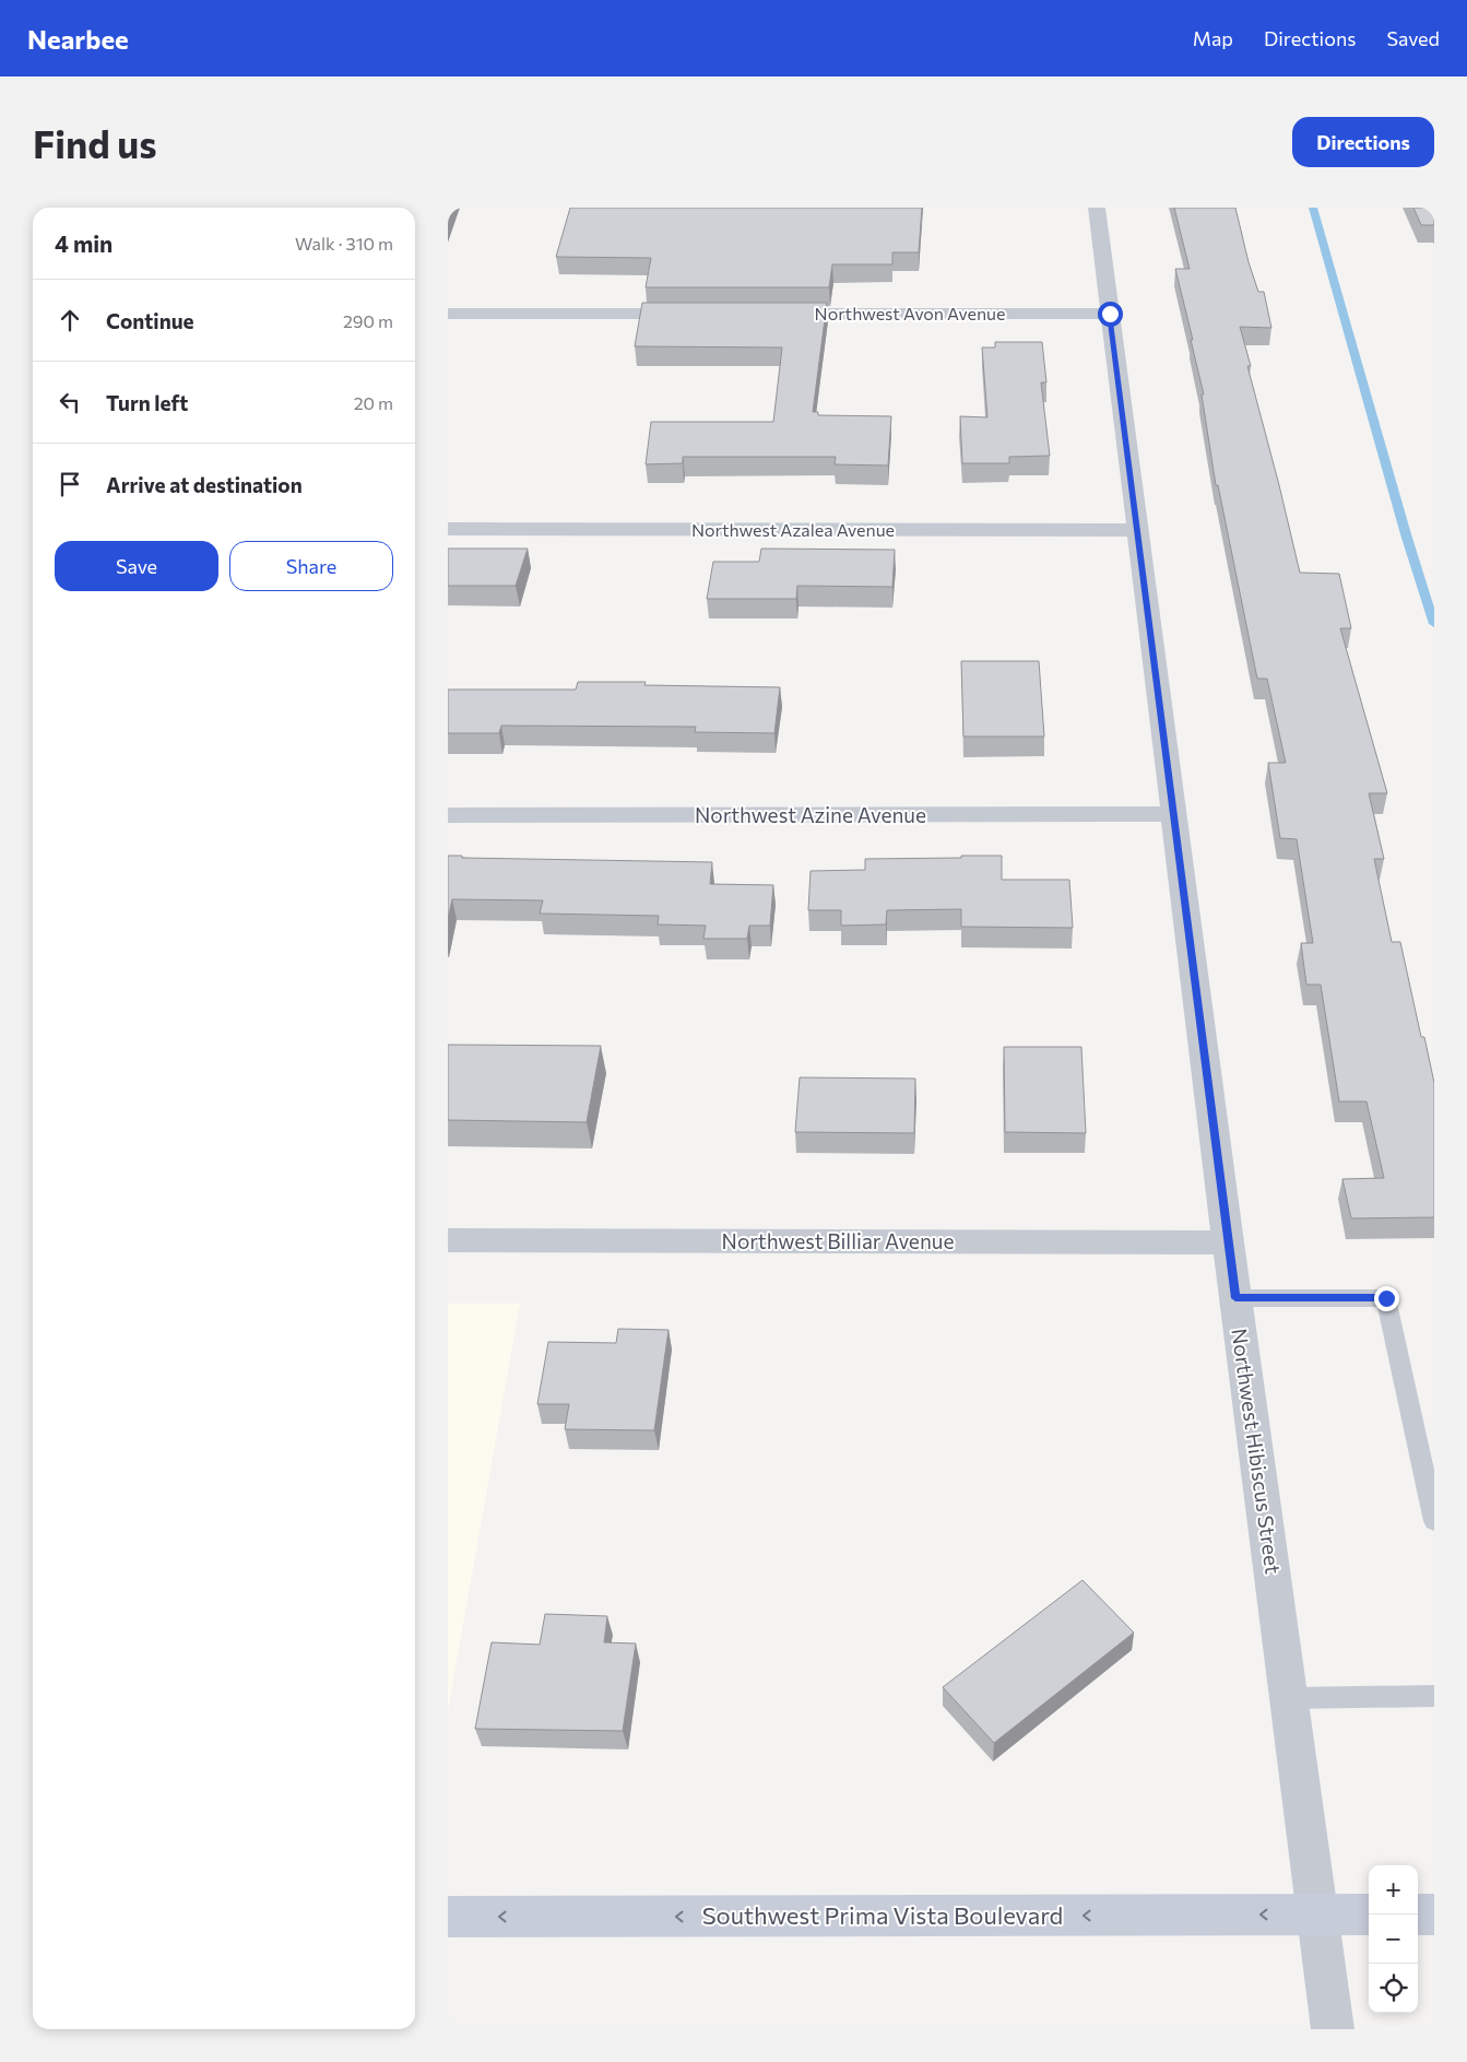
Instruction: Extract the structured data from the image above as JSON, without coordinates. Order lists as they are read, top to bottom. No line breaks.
{"streets":{"main road":["Southwest Prima Vista Boulevard"],"street":["Northwest Avon Avenue","Northwest Azalea Avenue","Northwest Azine Avenue","Northwest Billiar Avenue","Northwest Hibiscus Street"]},"crossings":[["Northwest Avon Avenue","Northwest Hibiscus Street"],["Northwest Azalea Avenue","Northwest Hibiscus Street"],["Northwest Azine Avenue","Northwest Hibiscus Street"],["Northwest Billiar Avenue","Northwest Hibiscus Street"],["Northwest Hibiscus Street","Southwest Prima Vista Boulevard"]],"one_way":["Southwest Prima Vista Boulevard"],"page":{"header":"Nearbee","nav":["Map","Directions","Saved"],"buttons":["Directions",["Save","Share"]],"title":"Find us","heading":["4 min","Walk · 310 m"],"list":[["Continue","290 m"],["Turn left","20 m"],"Arrive at destination"],"map_buttons":["+","−"]}}
